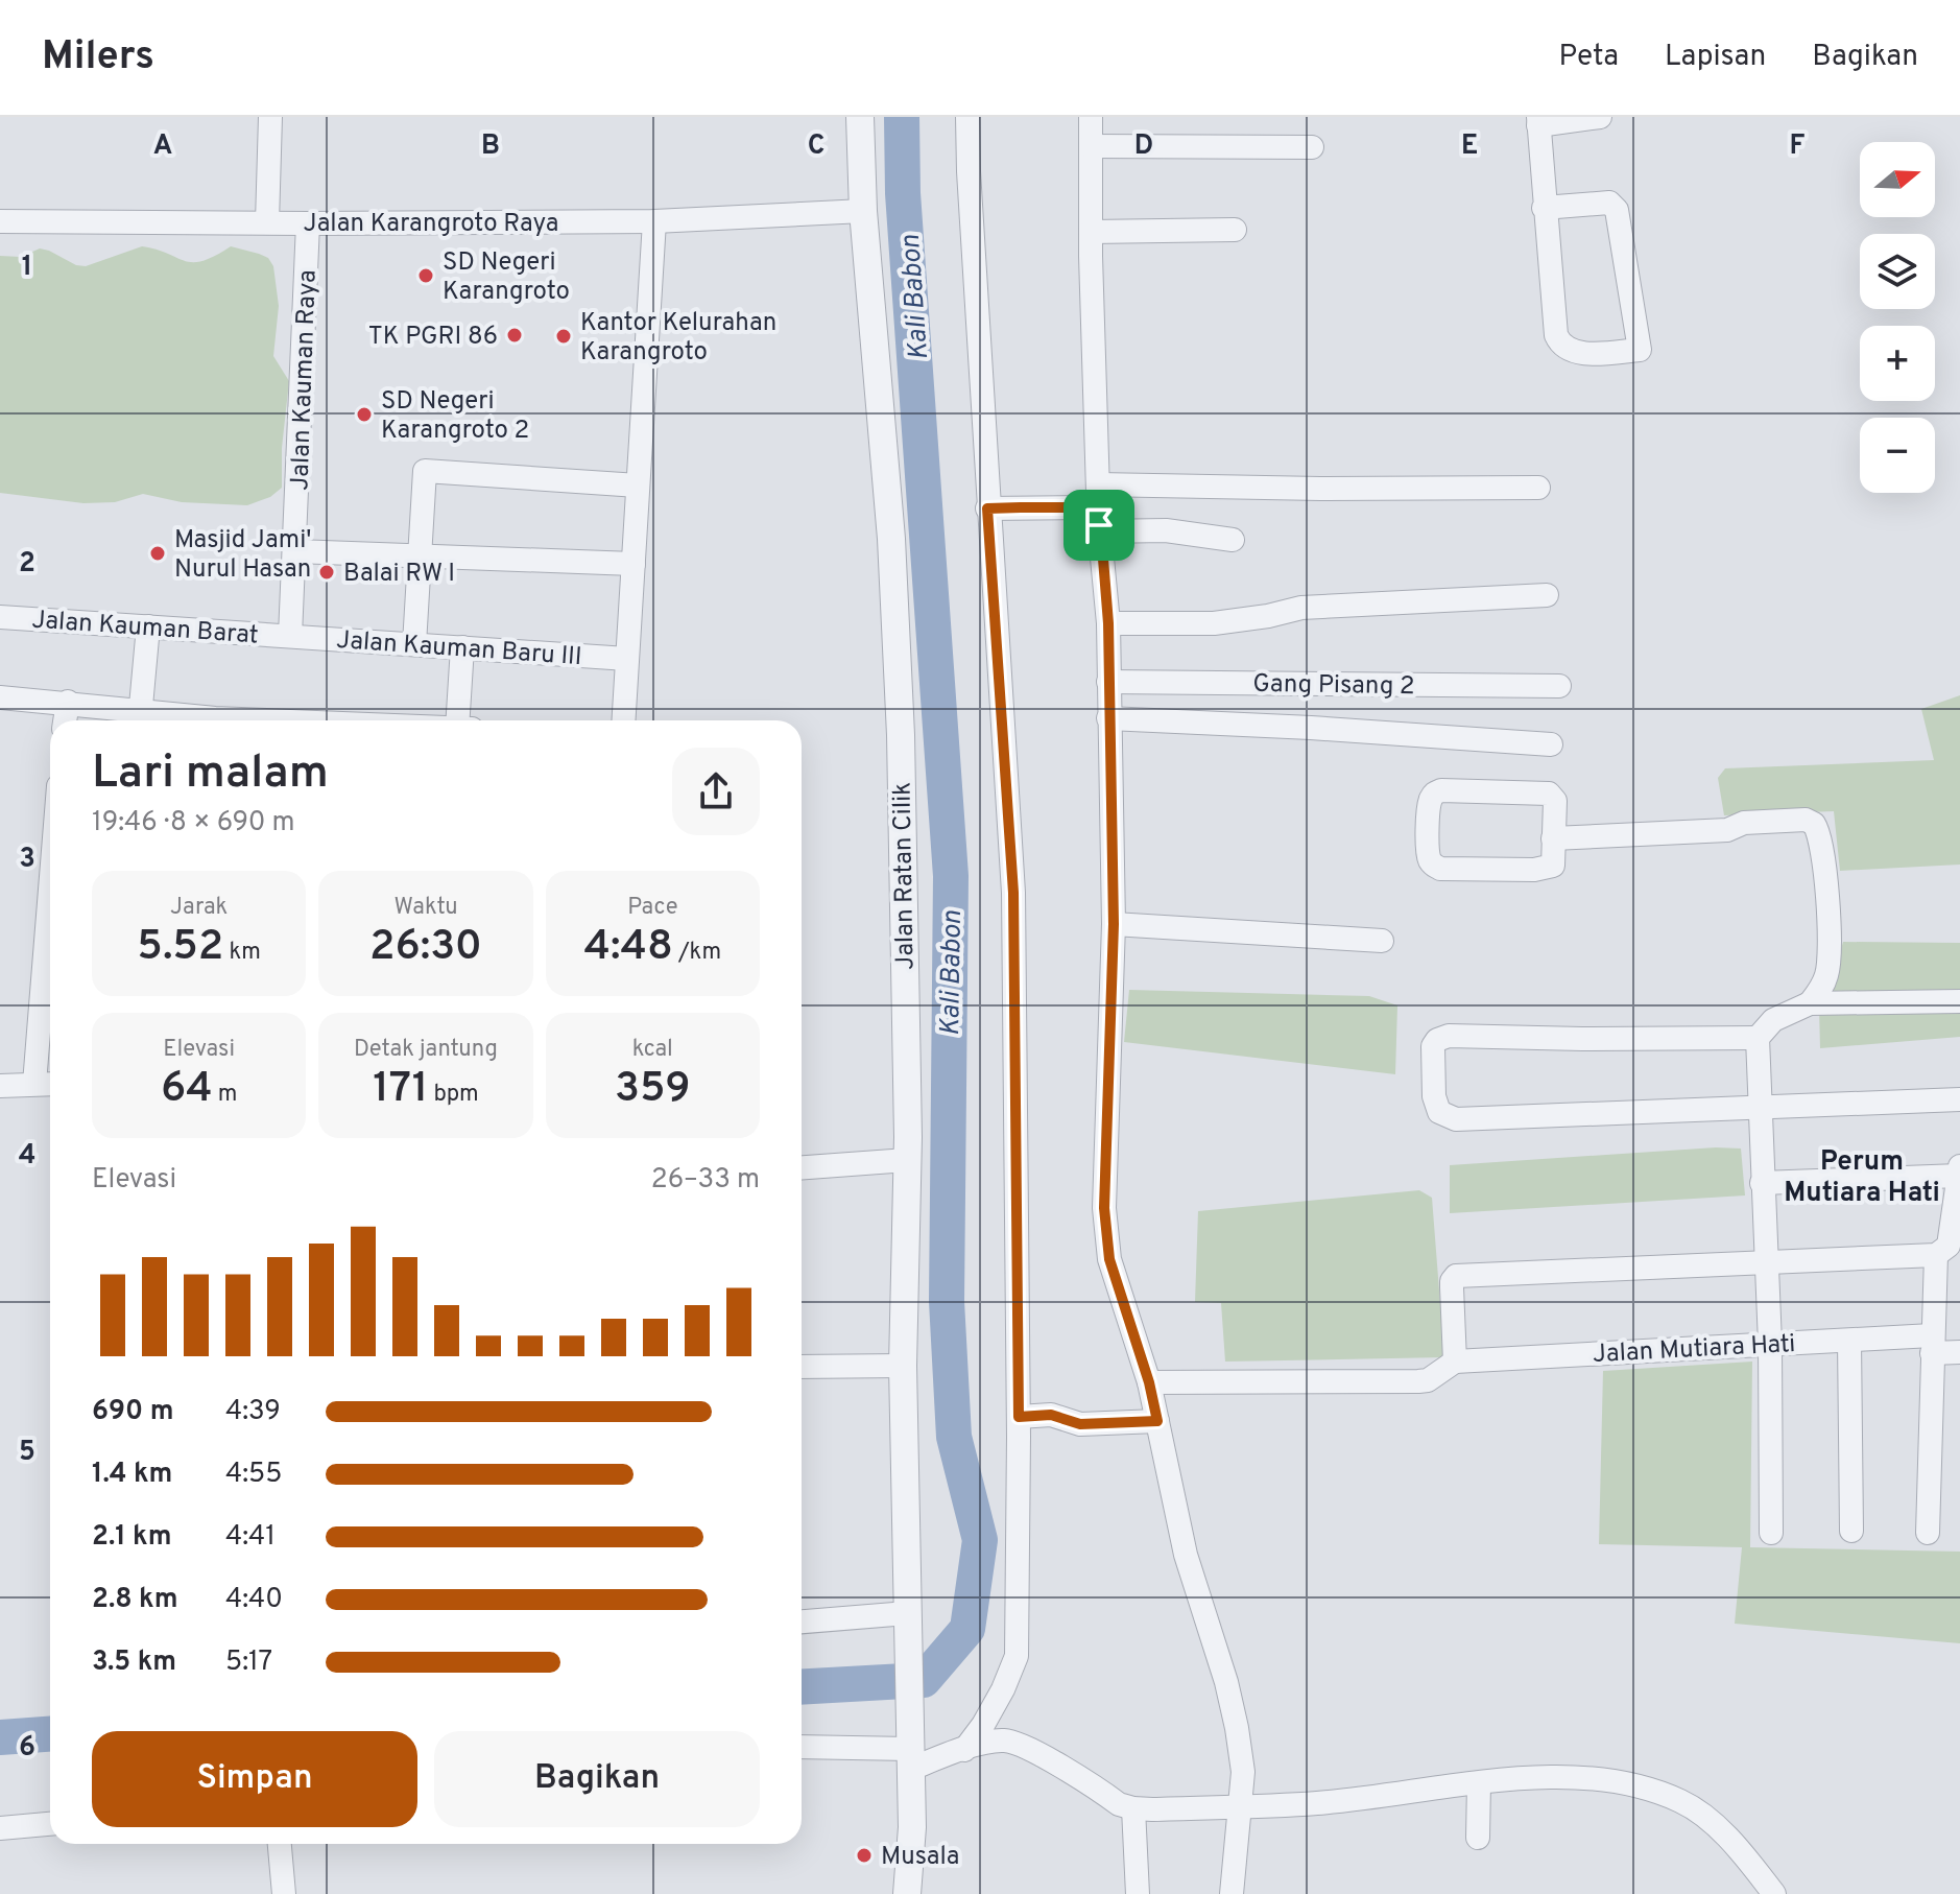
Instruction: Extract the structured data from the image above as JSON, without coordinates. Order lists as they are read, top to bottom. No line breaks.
{"streets":{"street":["Jalan Karangroto Raya","Jalan Kauman Raya","Jalan Kauman Barat","Jalan Kauman Baru III","Gang Pisang 2","Jalan Ratan Cilik","Jalan Mutiara Hati"]},"crossings":[["Jalan Karangroto Raya","Jalan Kauman Raya"],["Jalan Karangroto Raya","Jalan Ratan Cilik"],["Jalan Kauman Raya","Jalan Kauman Barat"],["Jalan Kauman Raya","Jalan Kauman Baru III"],["Jalan Kauman Barat","Jalan Kauman Baru III"]],"districts":["Perum Mutiara Hati"],"water":["Kali Babon"],"places":["SD Negeri Karangroto","TK PGRI 86","Kantor Kelurahan Karangroto","SD Negeri Karangroto 2","Masjid Jami' Nurul Hasan","Balai RW I","Musala"],"north":"right","page":{"header":"Milers","nav":["Peta","Lapisan","Bagikan"],"map_buttons":["+","−"],"heading":["Lari malam","19:46 · 8 × 690 m"],"stats":[["Jarak","5.52 km"],["Waktu","26:30"],["Pace","4:48 /km"],["Elevasi","64 m"],["Detak jantung","171 bpm"],["kcal","359"]],"chart":["Elevasi","26–33 m"],"list":[{"name":"690 m","note":"4:39"},{"name":"1.4 km","note":"4:55"},{"name":"2.1 km","note":"4:41"},{"name":"2.8 km","note":"4:40"},{"name":"3.5 km","note":"5:17"}],"buttons":["Simpan","Bagikan"]},"grid":{"columns":["A","B","C","D","E","F"],"rows":["1","2","3","4","5","6"]}}
